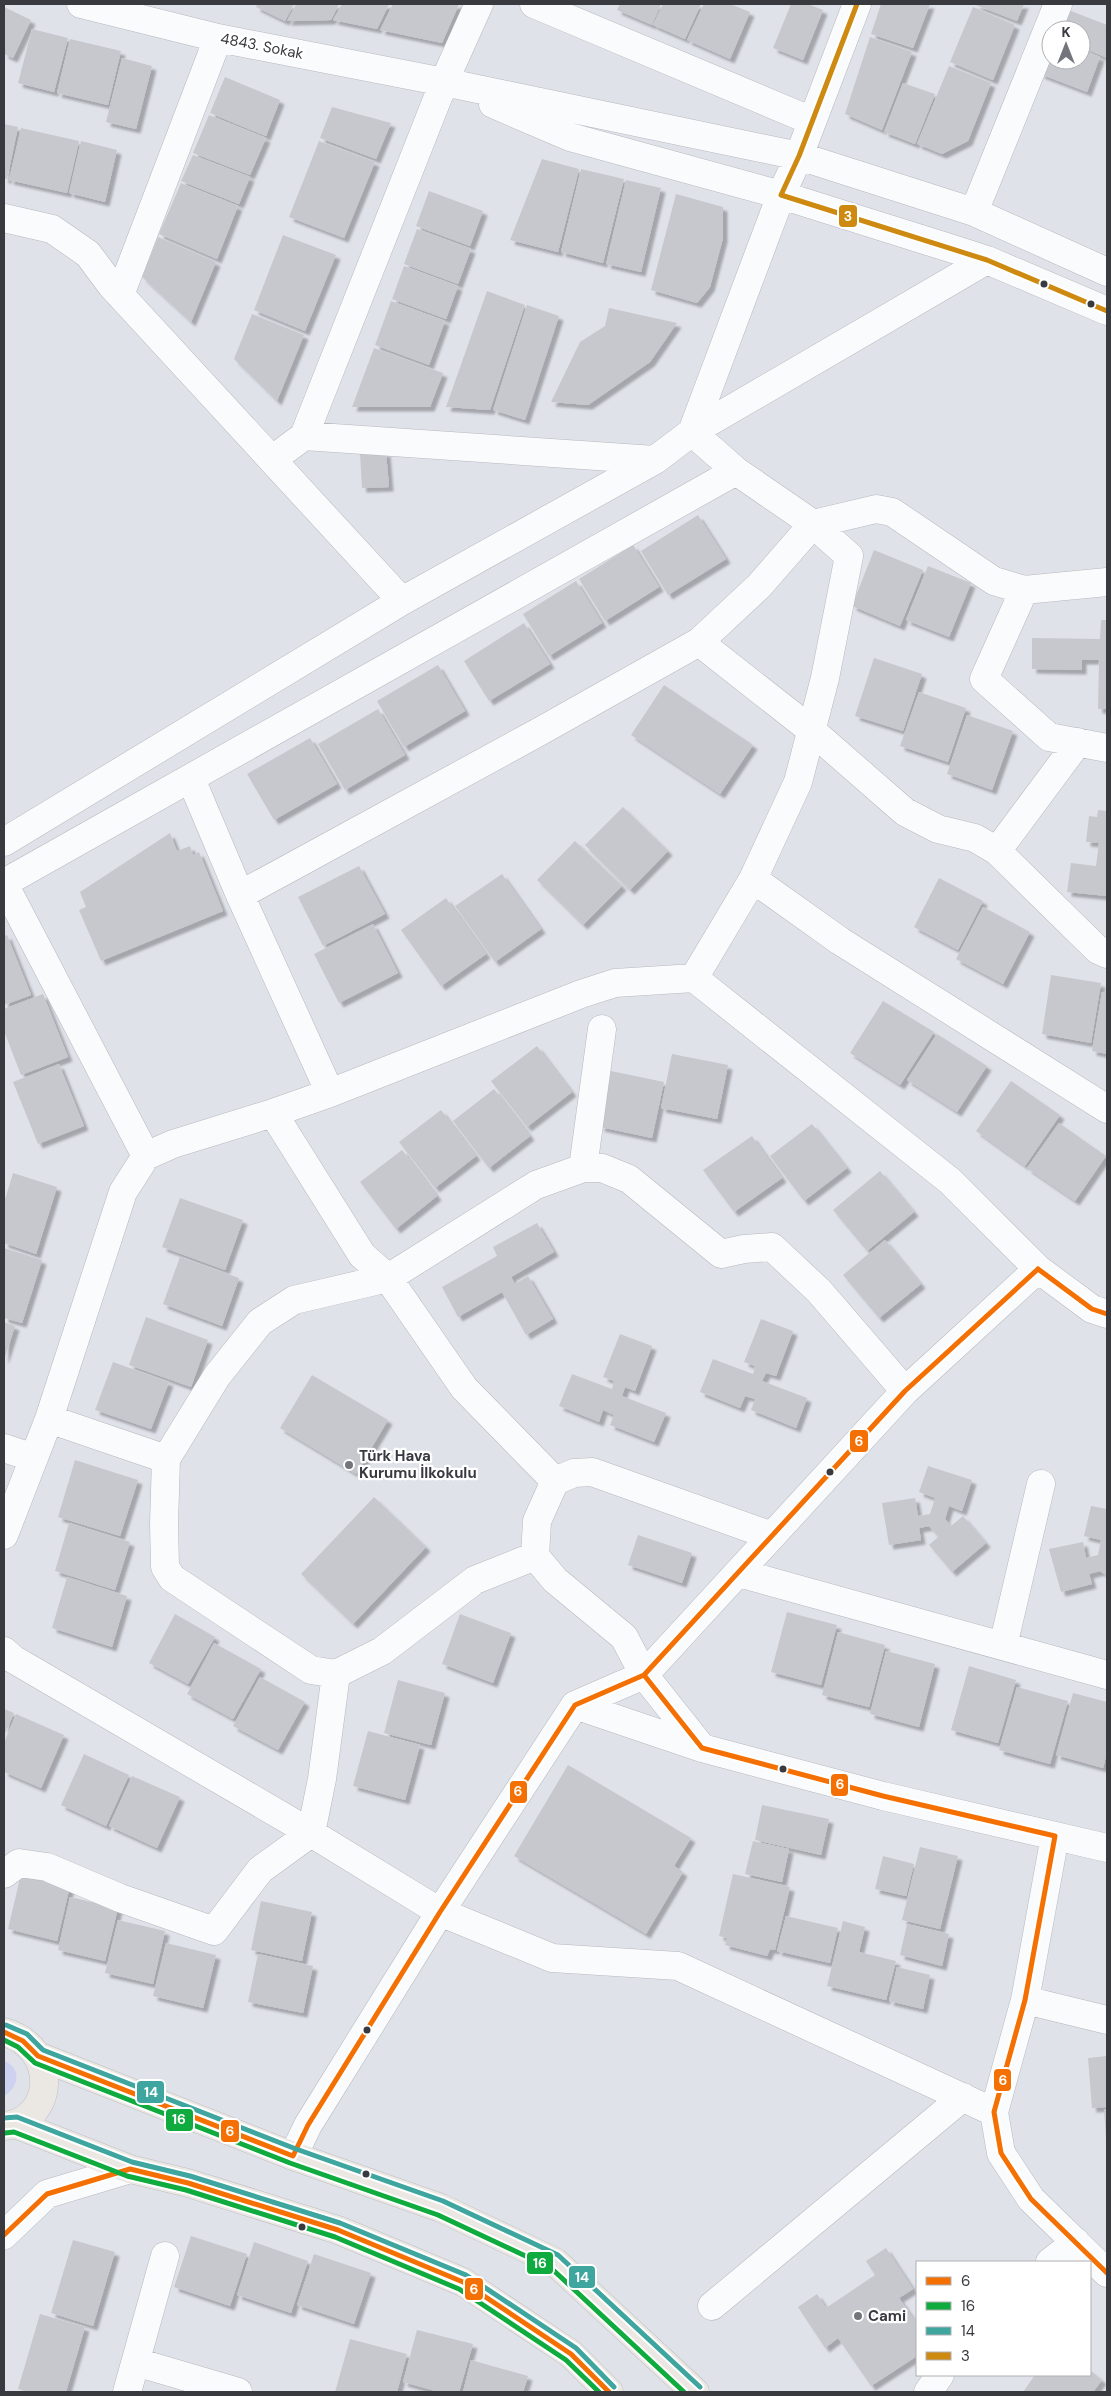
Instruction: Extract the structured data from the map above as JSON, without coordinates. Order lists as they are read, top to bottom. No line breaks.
{"streets":{"street":["4843. Sokak"]},"places":["Türk Hava Kurumu İlkokulu","Cami"],"lines":["transit line 3","transit line 6","transit line 14","transit line 16"],"legend":["6","16","14","3"],"north":"top"}
